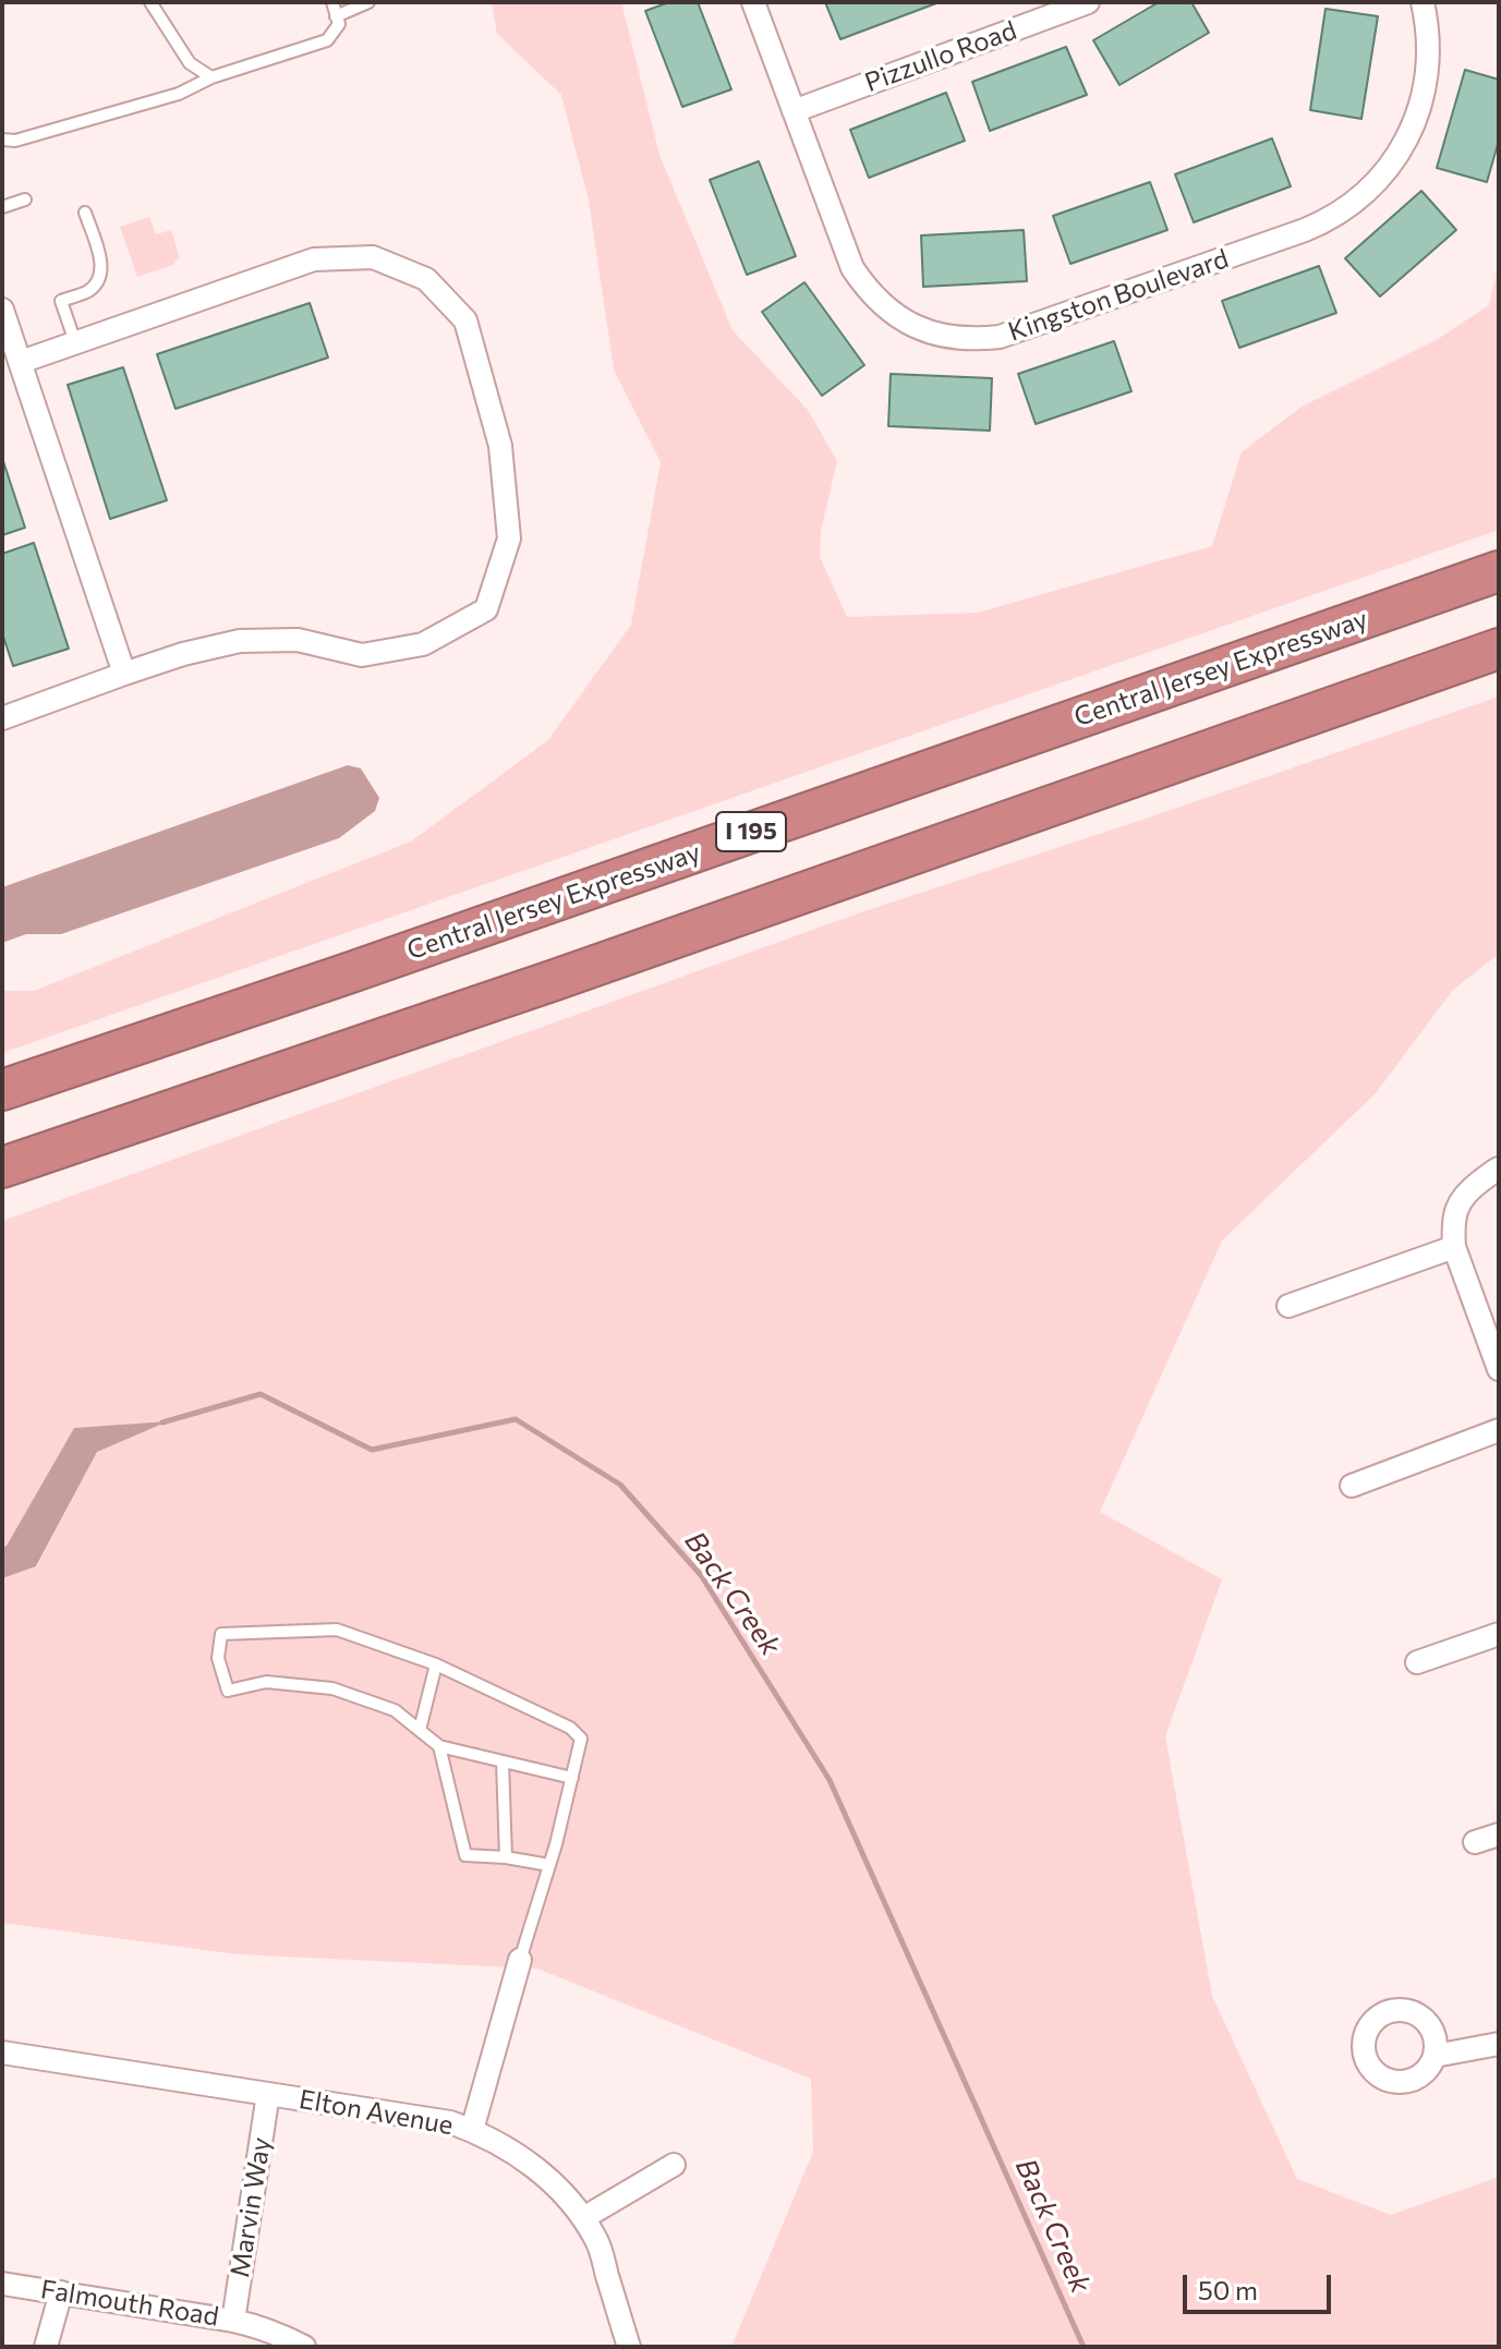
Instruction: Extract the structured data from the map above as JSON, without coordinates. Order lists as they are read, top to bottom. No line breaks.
{"streets":{"highway":["Central Jersey Expressway","I 195"],"street":["Pizzullo Road","Kingston Boulevard","Elton Avenue","Marvin Way","Falmouth Road"]},"crossings":[["Pizzullo Road","Kingston Boulevard"],["Elton Avenue","Marvin Way"],["Marvin Way","Falmouth Road"]],"water":["Back Creek"],"scale_bar":"50 m"}
